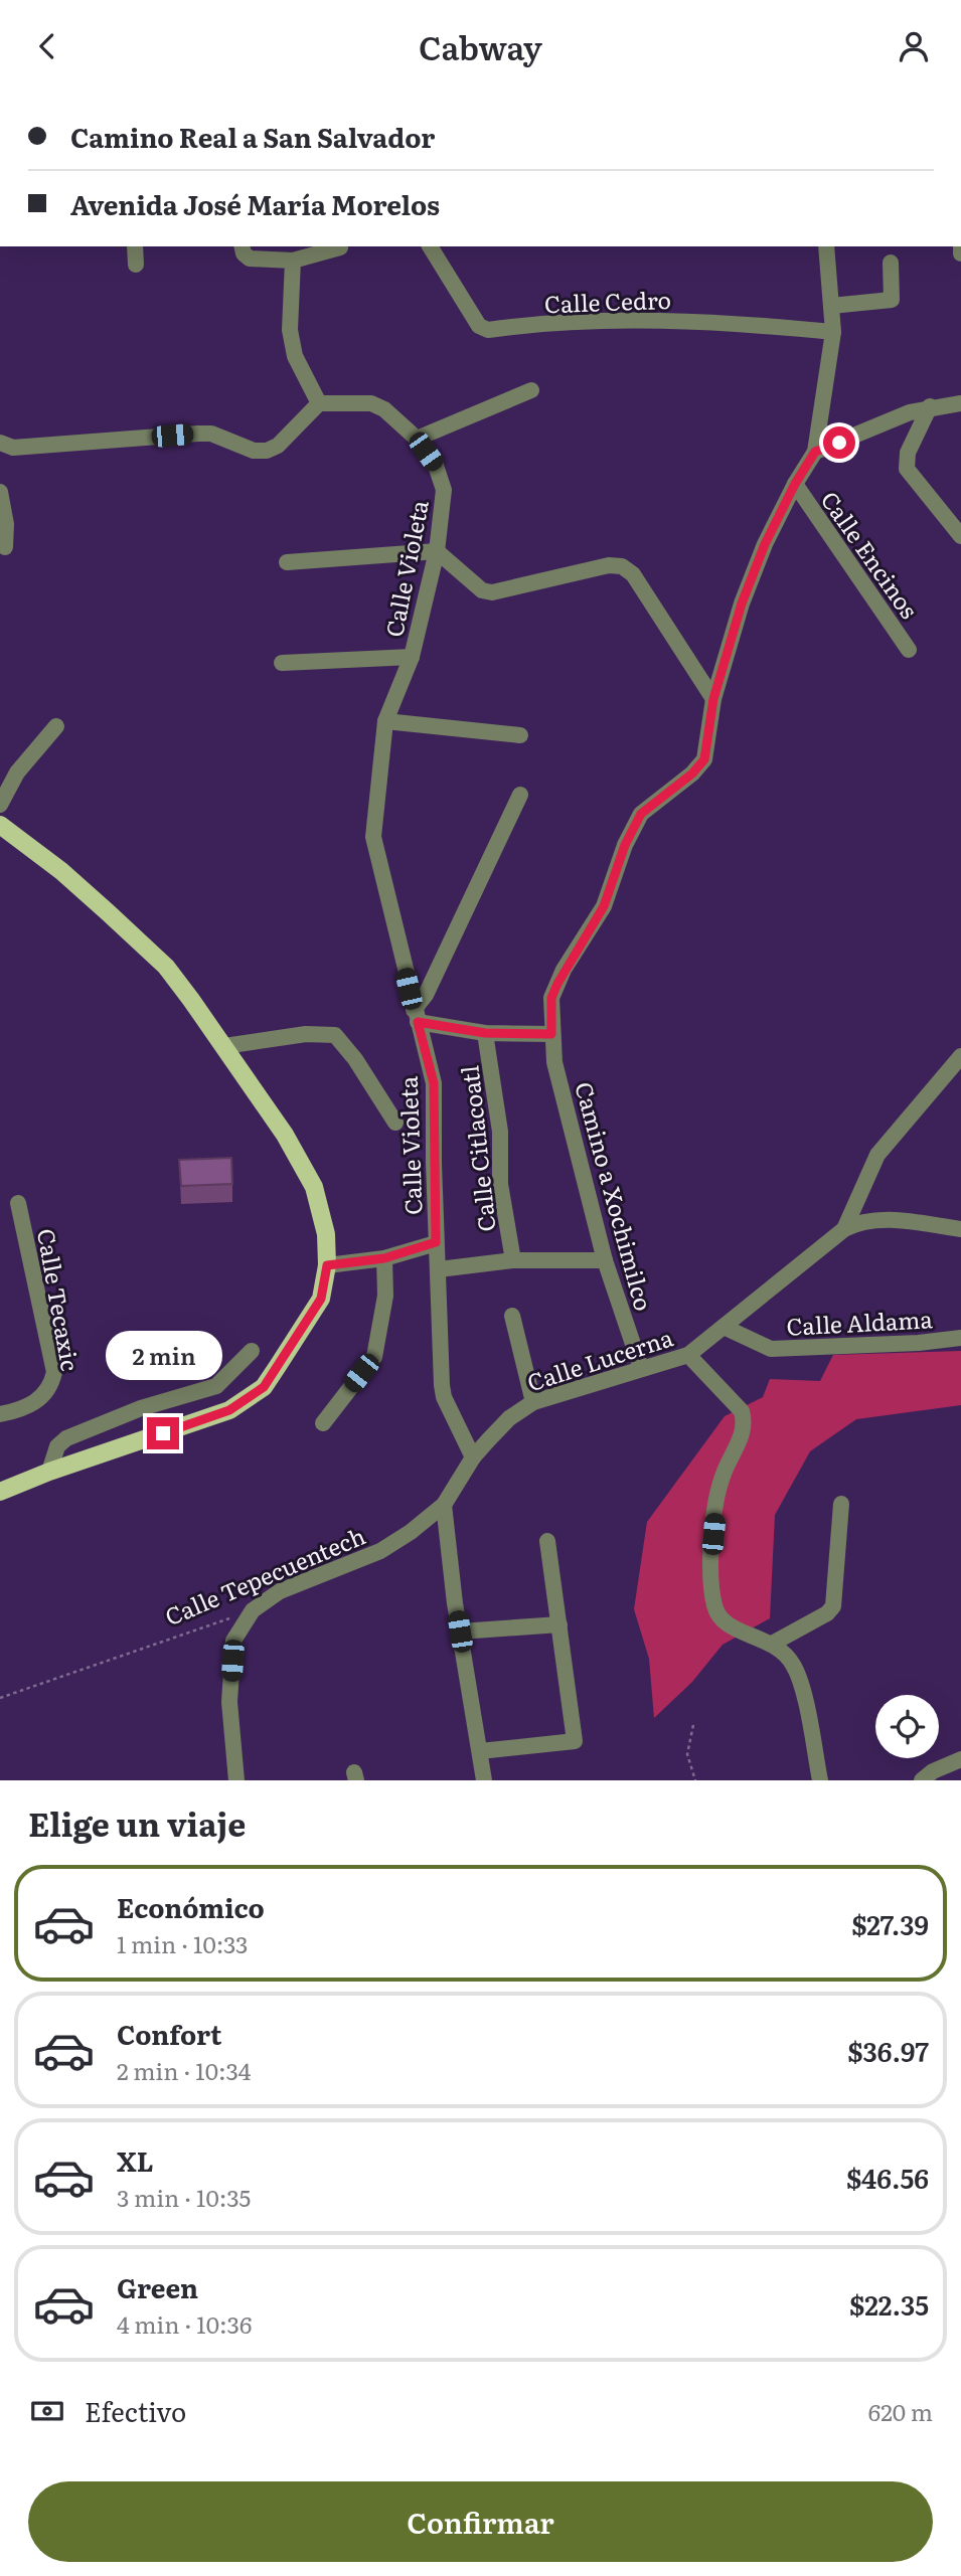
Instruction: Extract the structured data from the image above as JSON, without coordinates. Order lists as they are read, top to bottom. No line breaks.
{"streets":{"street":["Calle Cedro","Calle Encinos","Calle Violeta","Calle Citlacoatl","Camino a Xochimilco","Calle Tecaxic","Calle Aldama","Calle Lucerna","Calle Tepecuentech"]},"crossings":[["Calle Encinos","Camino a Xochimilco"],["Calle Violeta","Calle Lucerna"],["Calle Violeta","Calle Tepecuentech"],["Camino a Xochimilco","Calle Lucerna"],["Calle Aldama","Calle Lucerna"],["Calle Lucerna","Calle Tepecuentech"]],"page":{"header":"Cabway","banner":["Camino Real a San Salvador","Avenida José María Morelos"],"bubble":"2 min","heading":"Elige un viaje","list":[{"name":"Económico","note":"1 min · 10:33","value":"$27.39"},{"name":"Confort","note":"2 min · 10:34","value":"$36.97"},{"name":"XL","note":"3 min · 10:35","value":"$46.56"},{"name":"Green","note":"4 min · 10:36","value":"$22.35"}],"pay":["Efectivo","620 m"],"buttons":"Confirmar"}}
